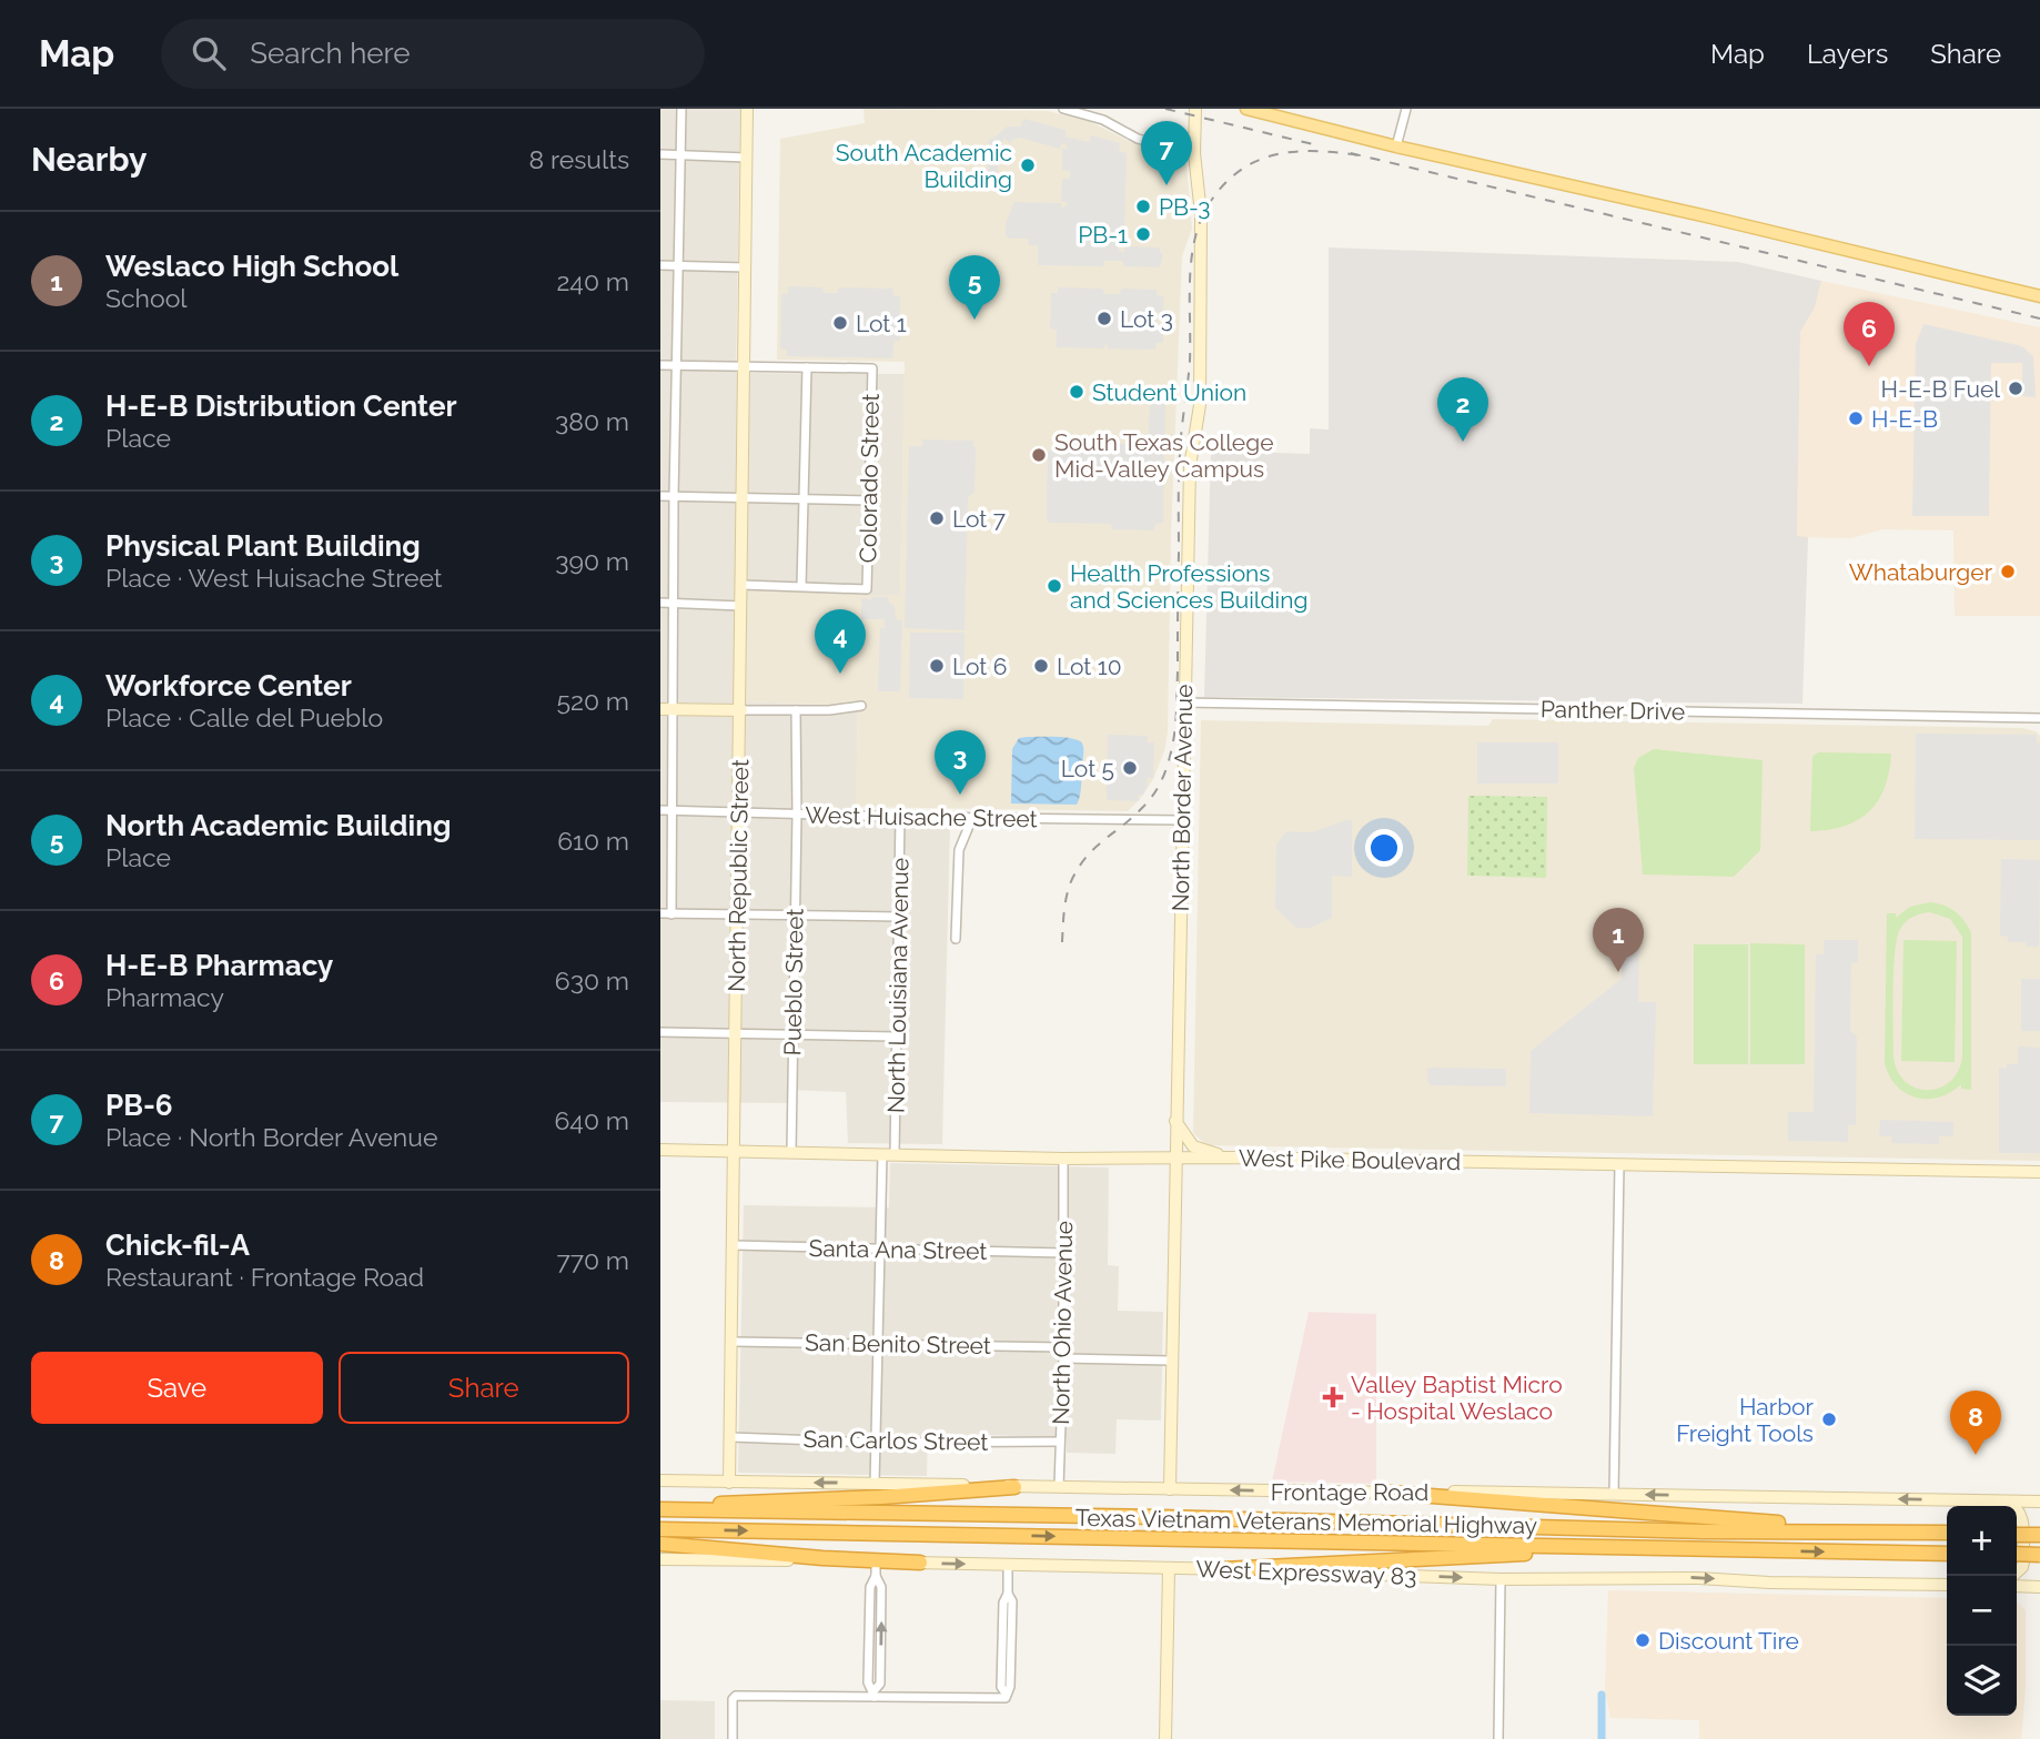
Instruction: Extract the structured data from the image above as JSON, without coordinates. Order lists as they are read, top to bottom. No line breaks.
{"streets":{"highway":["Texas Vietnam Veterans Memorial Highway"],"street":["Colorado Street","Panther Drive","North Border Avenue","West Huisache Street","North Republic Street","Pueblo Street","North Louisiana Avenue","West Pike Boulevard","Santa Ana Street","North Ohio Avenue","San Benito Street","San Carlos Street","Frontage Road","West Expressway 83"]},"crossings":[["Panther Drive","North Border Avenue"],["North Border Avenue","West Huisache Street"],["North Border Avenue","West Pike Boulevard"],["North Border Avenue","Frontage Road"],["West Huisache Street","North Republic Street"],["West Huisache Street","Pueblo Street"],["West Huisache Street","North Louisiana Avenue"],["North Republic Street","West Pike Boulevard"],["North Republic Street","Santa Ana Street"],["North Republic Street","San Benito Street"],["North Republic Street","San Carlos Street"],["North Republic Street","Frontage Road"],["Pueblo Street","West Pike Boulevard"],["North Louisiana Avenue","West Pike Boulevard"],["North Louisiana Avenue","Santa Ana Street"],["North Louisiana Avenue","San Benito Street"],["North Louisiana Avenue","San Carlos Street"],["North Louisiana Avenue","Frontage Road"],["West Pike Boulevard","North Ohio Avenue"],["Santa Ana Street","North Ohio Avenue"],["North Ohio Avenue","San Benito Street"],["North Ohio Avenue","San Carlos Street"],["North Ohio Avenue","Frontage Road"]],"one_way":["Frontage Road","West Expressway 83"],"places":{"other":["South Academic Building","PB-3","PB-1","Lot 3","Lot 1","H-E-B Fuel","Student Union","H-E-B","South Texas College Mid-Valley Campus","Lot 7","Whataburger","Health Professions and Sciences Building","Lot 6","Lot 10","Lot 5","Harbor Freight Tools","Discount Tire"],"health":["Valley Baptist Micro - Hospital Weslaco"]},"page":{"header":"Map","search":"Search here","nav":["Map","Layers","Share"],"heading":["Nearby","8 results"],"pins":["7","5","6","2","4","3","1","8"],"list":[{"mark":"1","name":"Weslaco High School","note":"School","value":"240 m"},{"mark":"2","name":"H-E-B Distribution Center","note":"Place","value":"380 m"},{"mark":"3","name":"Physical Plant Building","note":"Place · West Huisache Street","value":"390 m"},{"mark":"4","name":"Workforce Center","note":"Place · Calle del Pueblo","value":"520 m"},{"mark":"5","name":"North Academic Building","note":"Place","value":"610 m"},{"mark":"6","name":"H-E-B Pharmacy","note":"Pharmacy","value":"630 m"},{"mark":"7","name":"PB-6","note":"Place · North Border Avenue","value":"640 m"},{"mark":"8","name":"Chick-fil-A","note":"Restaurant · Frontage Road","value":"770 m"}],"buttons":["Save","Share"],"map_buttons":["+","−"]}}
